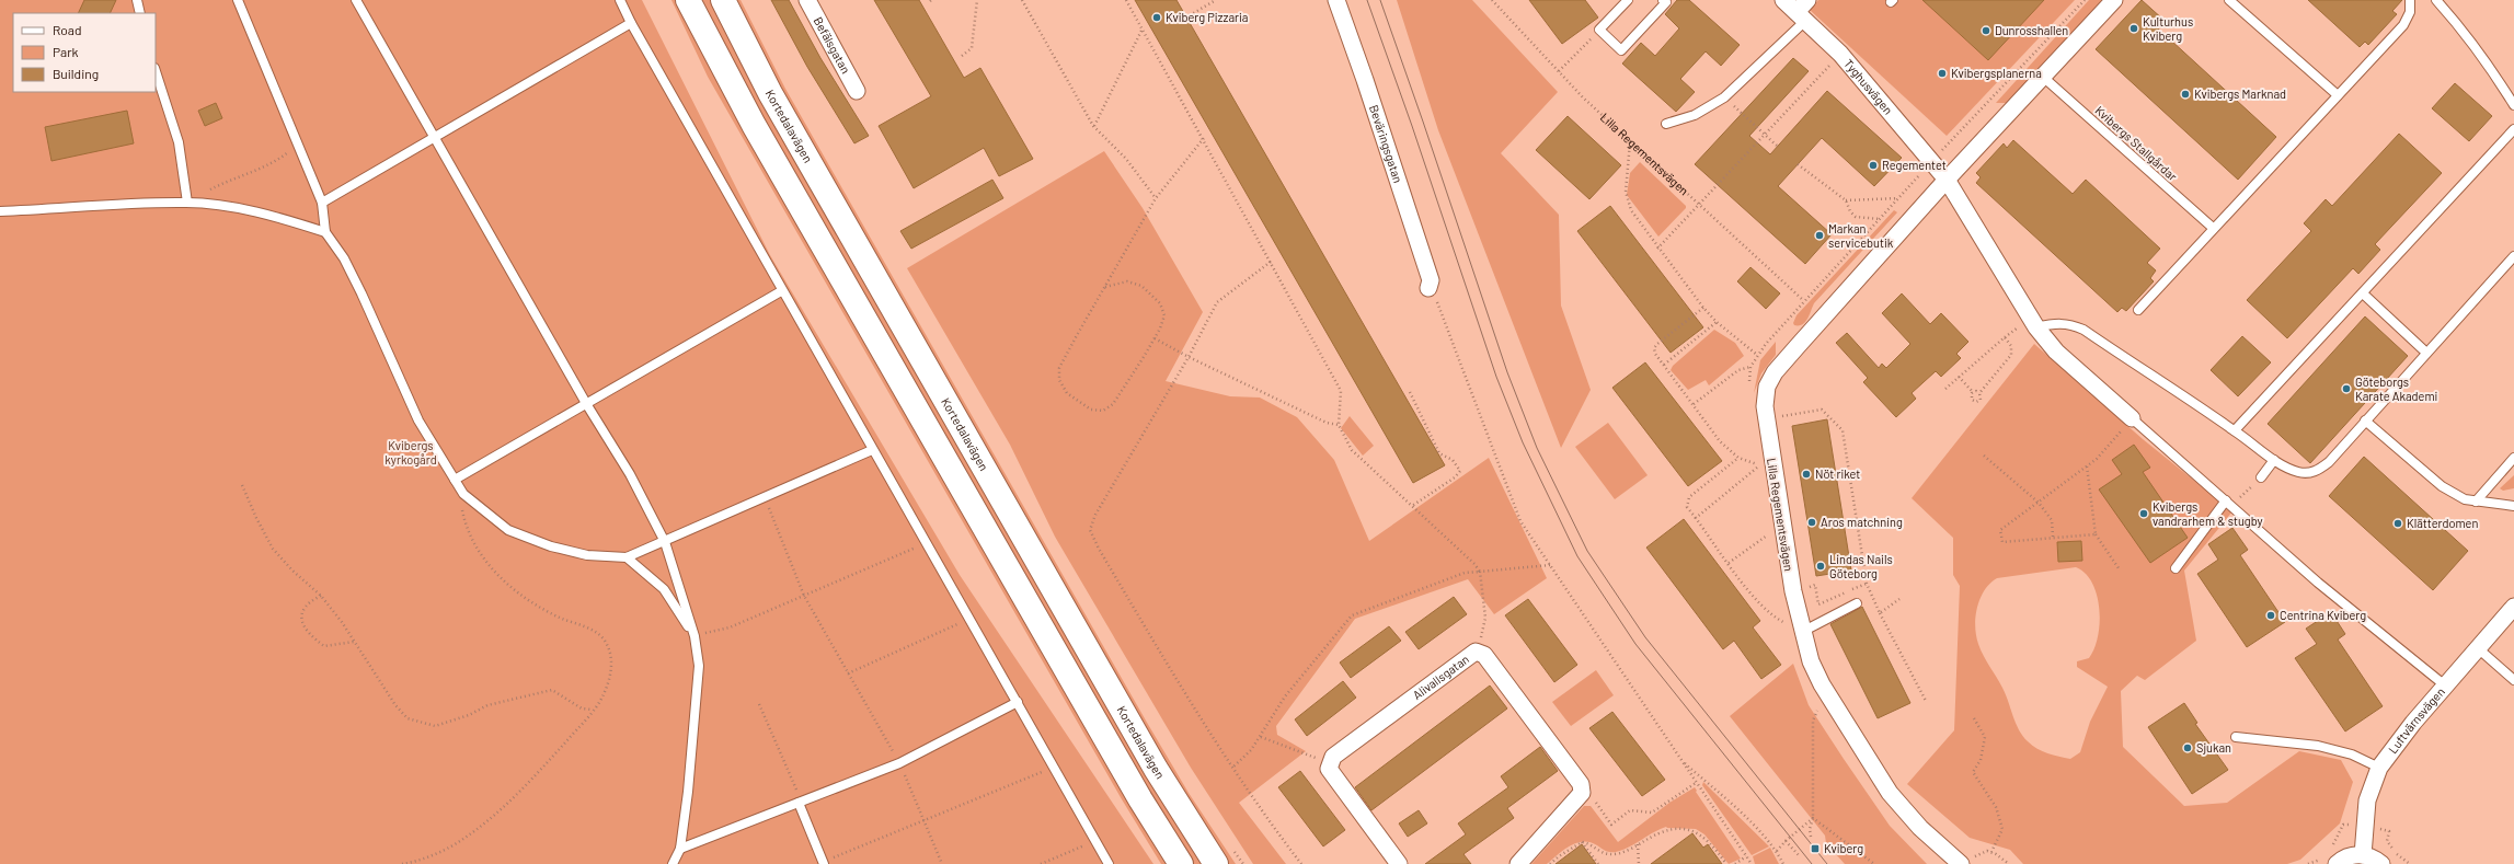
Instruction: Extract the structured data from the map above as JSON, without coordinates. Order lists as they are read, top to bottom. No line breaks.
{"streets":{"main road":["Kortedalavägen"],"street":["Befälsgatan","Tyghusvägen","Beväringsgatan","Lilla Regementsvägen","Alivallsgatan","Luftvärnsvägen"],"lane":["Kvibergs Stallgårdar"]},"crossings":[["Tyghusvägen","Lilla Regementsvägen"],["Kvibergs Stallgårdar","Lilla Regementsvägen"]],"parks":["Kvibergs kyrkogård"],"places":{"other":["Kviberg Pizzaria","Kulturhus Kviberg","Dunrosshallen","Kvibergsplanerna","Kvibergs Marknad","Regementet","Markan servicebutik","Göteborgs Karate Akademi","Nöt riket","Kvibergs vandrarhem & stugby","Aros matchning","Klätterdomen","Lindas Nails Göteborg","Centrina Kviberg","Sjukan"],"transit":["Kviberg"]},"legend":["Road","Park","Building"]}
